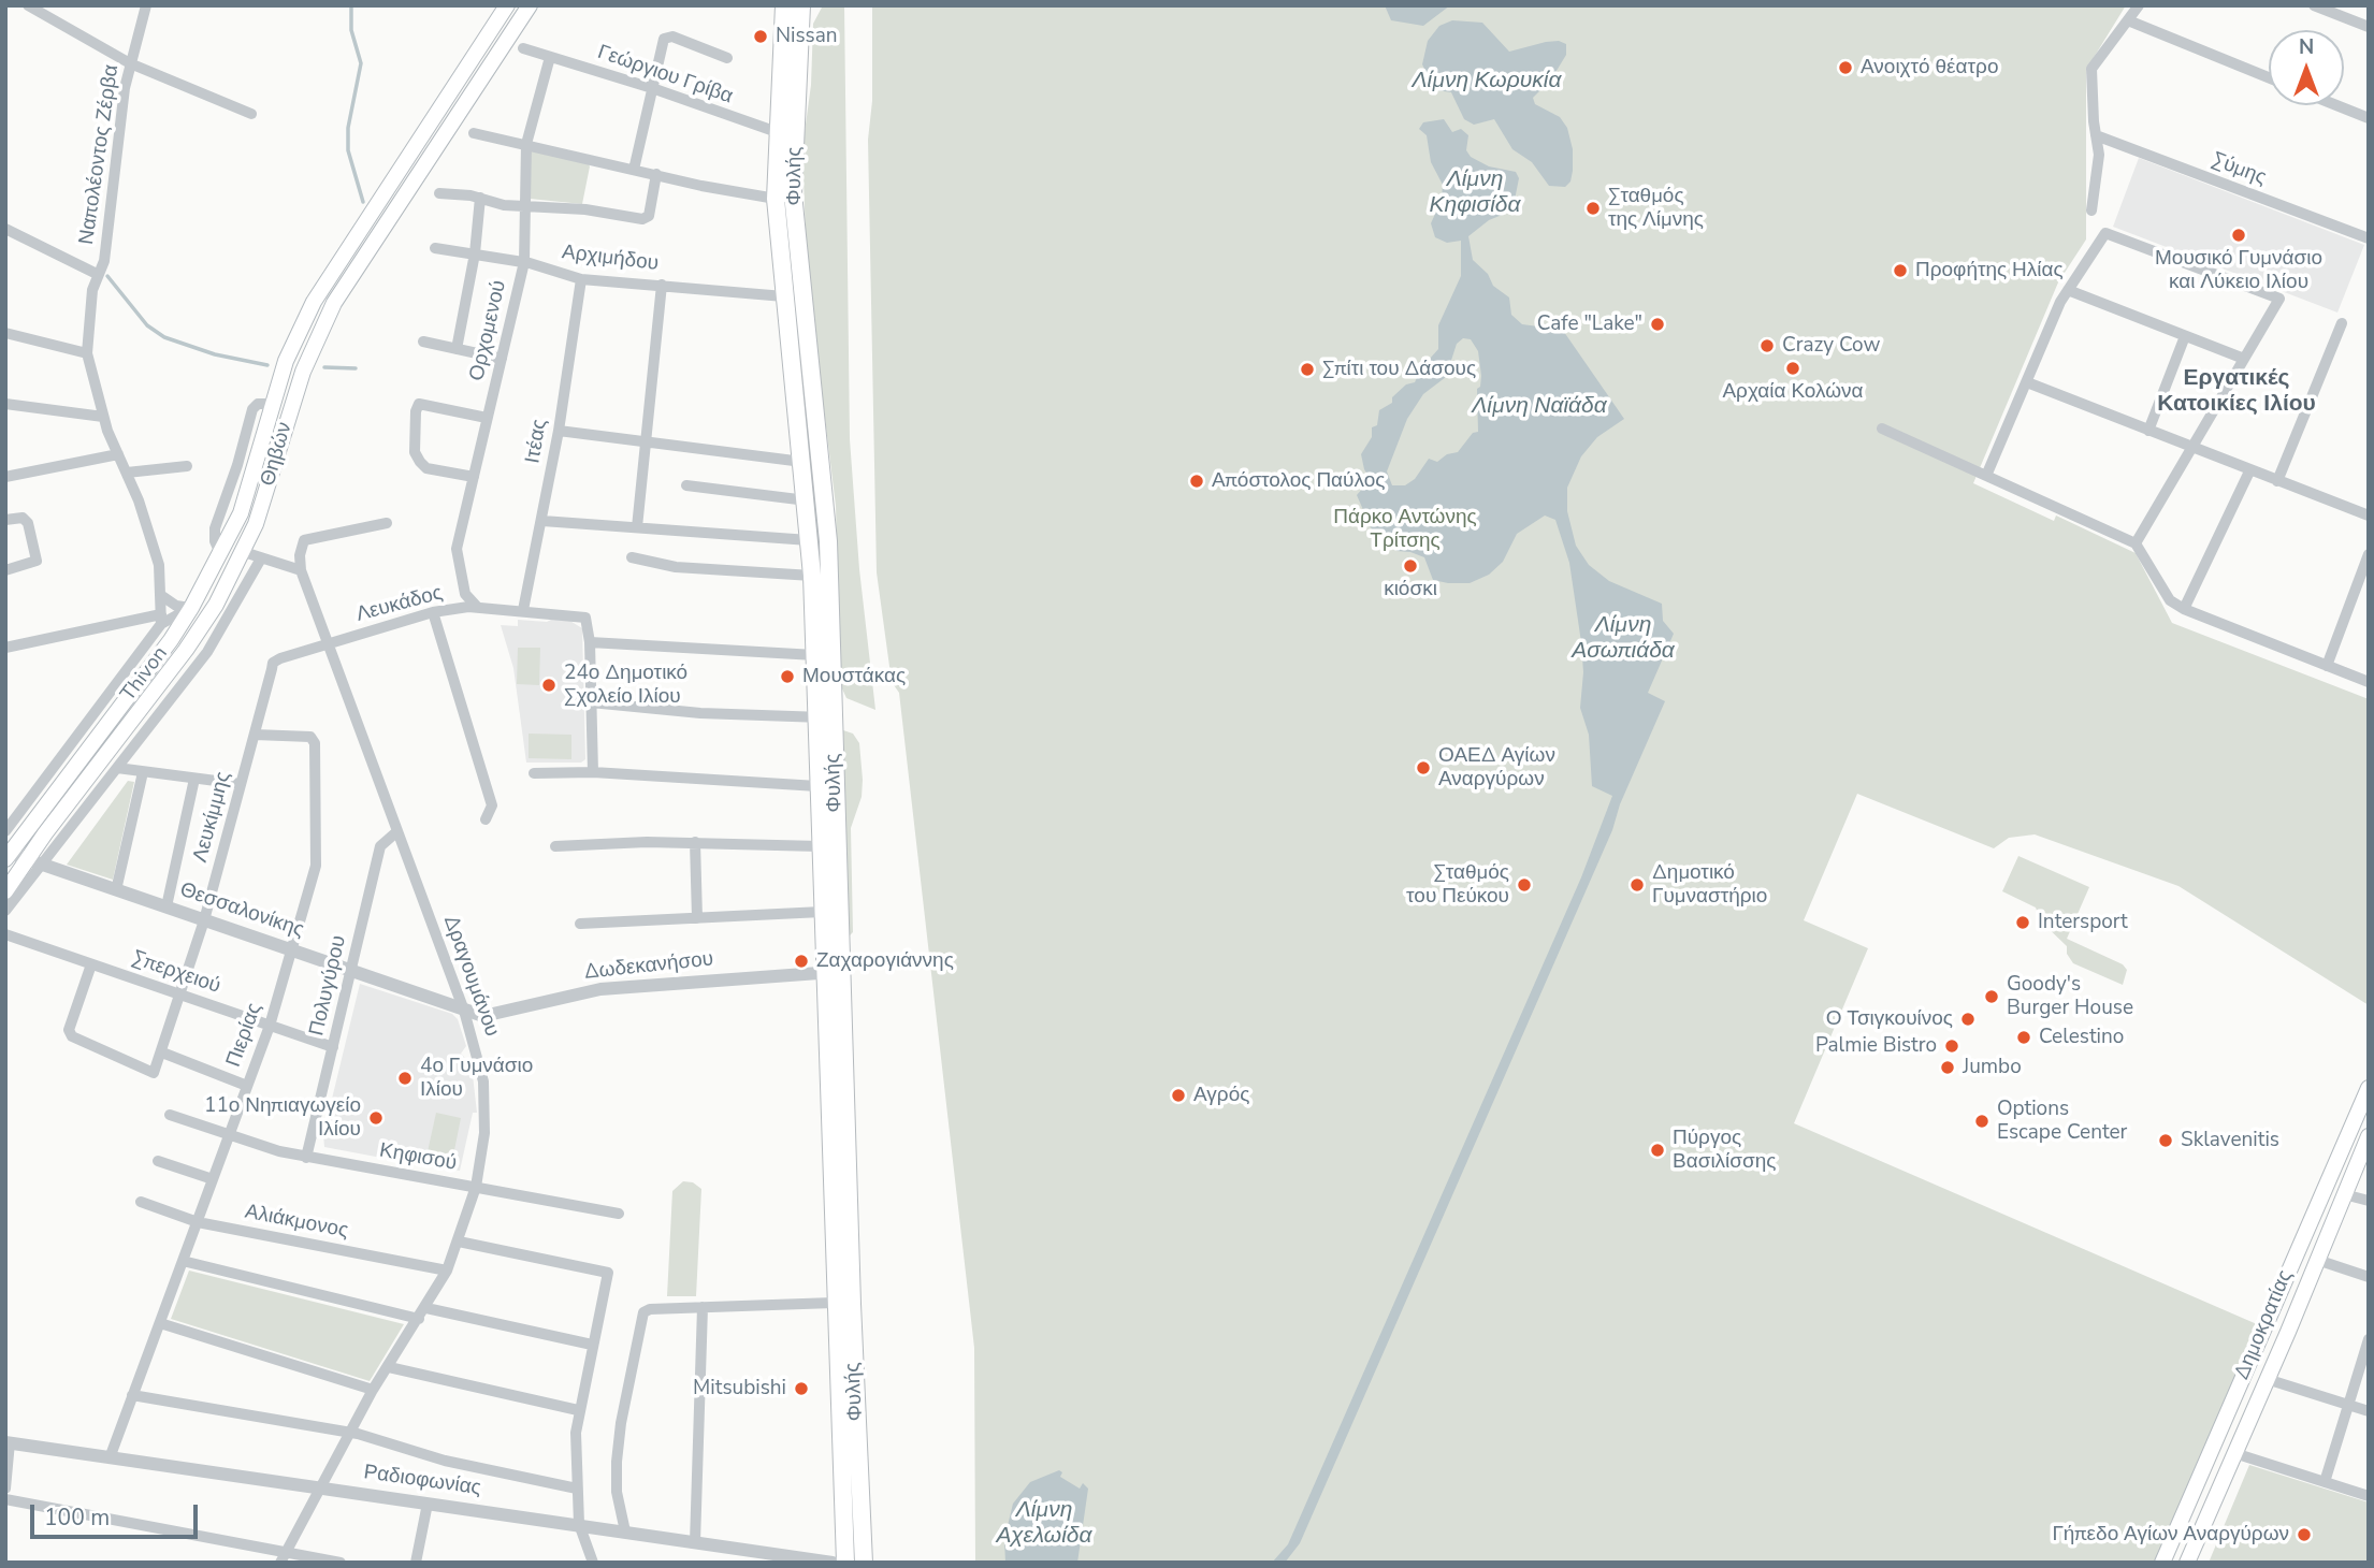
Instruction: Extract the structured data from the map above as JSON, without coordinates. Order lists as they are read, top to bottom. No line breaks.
{"streets":{"main road":["Φυλής","Θηβών","Δημοκρατίας"],"street":["Γεώργιου Γρίβα","Ναπολέοντος Ζέρβα","Σύμης","Αρχιμήδου","Ορχομενού","Ιτέας","Λευκάδος","Λευκίμμης","Θεσσαλονίκης","Δωδεκανήσου","Σπερχειού","Δραγουμάνου","Πολυγύρου","Πιερίας","Κηφισού","Αλιάκμονος","Ραδιοφωνίας"]},"crossings":[["Γεώργιου Γρίβα","Φυλής"],["Γεώργιου Γρίβα","Ορχομενού"],["Φυλής","Αρχιμήδου"],["Φυλής","Δωδεκανήσου"],["Αρχιμήδου","Ορχομενού"],["Αρχιμήδου","Ιτέας"],["Ορχομενού","Λευκάδος"],["Ιτέας","Λευκάδος"],["Θηβών","Θεσσαλονίκης"],["Λευκάδος","Λευκίμμης"],["Λευκάδος","Δραγουμάνου"],["Λευκίμμης","Θεσσαλονίκης"],["Λευκίμμης","Σπερχειού"],["Λευκίμμης","Πιερίας"],["Θεσσαλονίκης","Δωδεκανήσου"],["Θεσσαλονίκης","Δραγουμάνου"],["Θεσσαλονίκης","Πολυγύρου"],["Θεσσαλονίκης","Πιερίας"],["Δωδεκανήσου","Δραγουμάνου"],["Σπερχειού","Πολυγύρου"],["Σπερχειού","Πιερίας"],["Δραγουμάνου","Πολυγύρου"],["Δραγουμάνου","Κηφισού"],["Δραγουμάνου","Αλιάκμονος"],["Δραγουμάνου","Ραδιοφωνίας"],["Πολυγύρου","Κηφισού"],["Πιερίας","Κηφισού"],["Πιερίας","Αλιάκμονος"],["Πιερίας","Ραδιοφωνίας"]],"districts":["Εργατικές Κατοικίες Ιλίου"],"water":["Λίμνη Κωρυκία","Λίμνη Κηφισίδα","Λίμνη Ναϊάδα","Λίμνη Ασωπιάδα","Λίμνη Αχελωίδα"],"parks":["Πάρκο Αντώνης Τρίτσης"],"places":["Nissan","Ανοιχτό θέατρο","Σταθμός της Λίμνης","Μουσικό Γυμνάσιο και Λύκειο Ιλίου","Προφήτης Ηλίας","Cafe \"Lake\"","Crazy Cow","Αρχαία Κολώνα","Σπίτι του Δάσους","Απόστολος Παύλος","κιόσκι","Μουστάκας","24ο Δημοτικό Σχολείο Ιλίου","ΟΑΕΔ Αγίων Αναργύρων","Σταθμός του Πεύκου","Δημοτικό Γυμναστήριο","Intersport","Ζαχαρογιάννης","Goody's Burger House","Ο Τσιγκουίνος","Celestino","Palmie Bistro","Jumbo","4ο Γυμνάσιο Ιλίου","Αγρός","11ο Νηπιαγωγείο Ιλίου","Options Escape Center","Sklavenitis","Πύργος Βασιλίσσης","Mitsubishi","Γήπεδο Αγίων Αναργύρων"],"scale_bar":"100 m","north":"top"}
